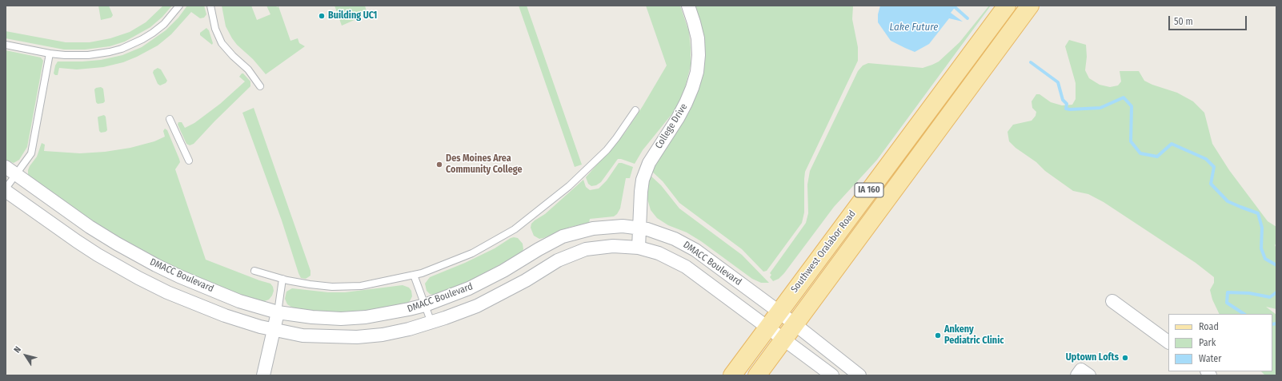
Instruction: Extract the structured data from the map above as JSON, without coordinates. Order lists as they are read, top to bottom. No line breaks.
{"streets":{"main road":["IA 160","Southwest Oralabor Road"],"street":["College Drive","DMACC Boulevard"]},"crossings":[["College Drive","DMACC Boulevard"],["Southwest Oralabor Road","DMACC Boulevard"]],"water":["Lake Future"],"places":["Building UC1","Des Moines Area Community College","Ankeny Pediatric Clinic","Uptown Lofts"],"legend":["Road","Park","Water"],"scale_bar":"50 m","north":"top left"}
